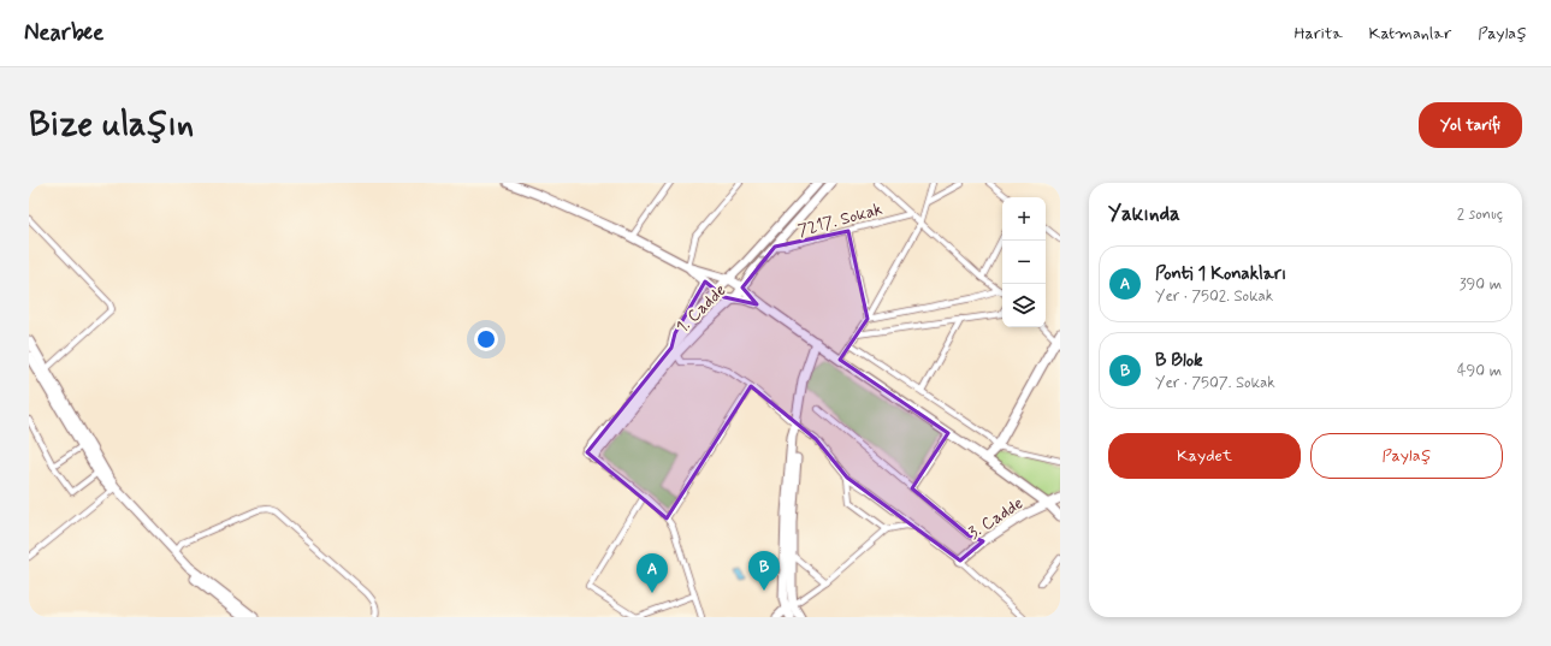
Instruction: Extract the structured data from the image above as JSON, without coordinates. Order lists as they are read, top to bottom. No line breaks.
{"streets":{"street":["7217. Sokak","1. Cadde","3. Cadde"]},"crossings":[["7217. Sokak","1. Cadde"]],"page":{"header":"Nearbee","nav":["Harita","Katmanlar","Paylaş"],"buttons":["Yol tarifi",["Kaydet","Paylaş"]],"title":"Bize ulaşın","heading":["Yakında","2 sonuç"],"map_buttons":["+","−"],"list":[{"mark":"A","name":"Ponti 1 Konakları","note":"Yer · 7502. Sokak","value":"390 m"},{"mark":"B","name":"B Blok","note":"Yer · 7507. Sokak","value":"490 m"}],"pins":["B","A"]}}
